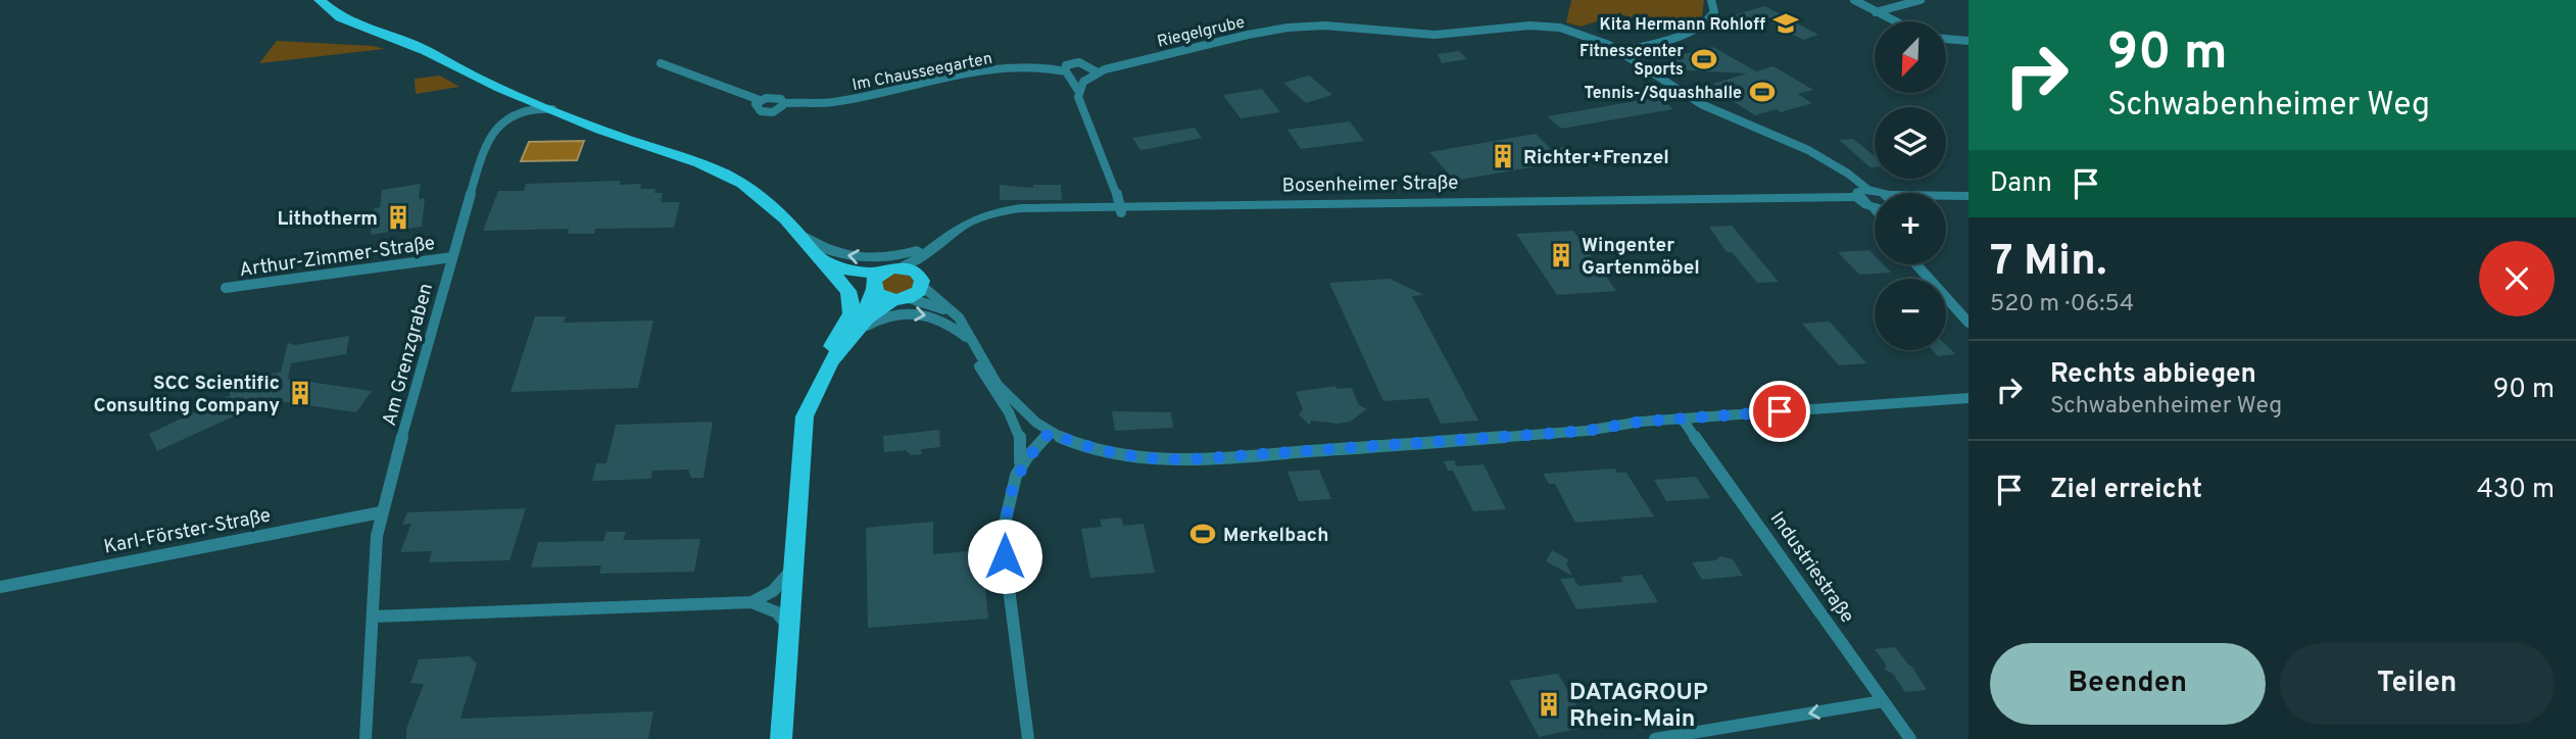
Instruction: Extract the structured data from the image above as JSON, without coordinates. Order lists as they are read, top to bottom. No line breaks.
{"streets":{"street":["Riegelgrube","Im Chausseegarten","Bosenheimer Straße","Arthur-Zimmer-Straße","Am Grenzgraben","Karl-Förster-Straße","Industriestraße"]},"crossings":[["Riegelgrube","Im Chausseegarten"],["Arthur-Zimmer-Straße","Am Grenzgraben"],["Am Grenzgraben","Karl-Förster-Straße"]],"places":{"school or university":["Kita Hermann Rohloff"],"sports":["Fitnesscenter Sports","Tennis-/Squashhalle","Merkelbach"],"building":["Richter+Frenzel","Lithotherm","Wingenter Gartenmöbel","SCC Scientific Consulting Company","DATAGROUP Rhein-Main"]},"north":"bottom left","page":{"turn":["90 m","Schwabenheimer Weg"],"map_buttons":["+","−"],"then":"Dann","heading":["7 Min.","520 m · 06:54"],"list":[{"name":"Rechts abbiegen","note":"Schwabenheimer Weg","value":"90 m"},{"name":"Ziel erreicht","value":"430 m"}],"buttons":["Beenden","Teilen"]}}
